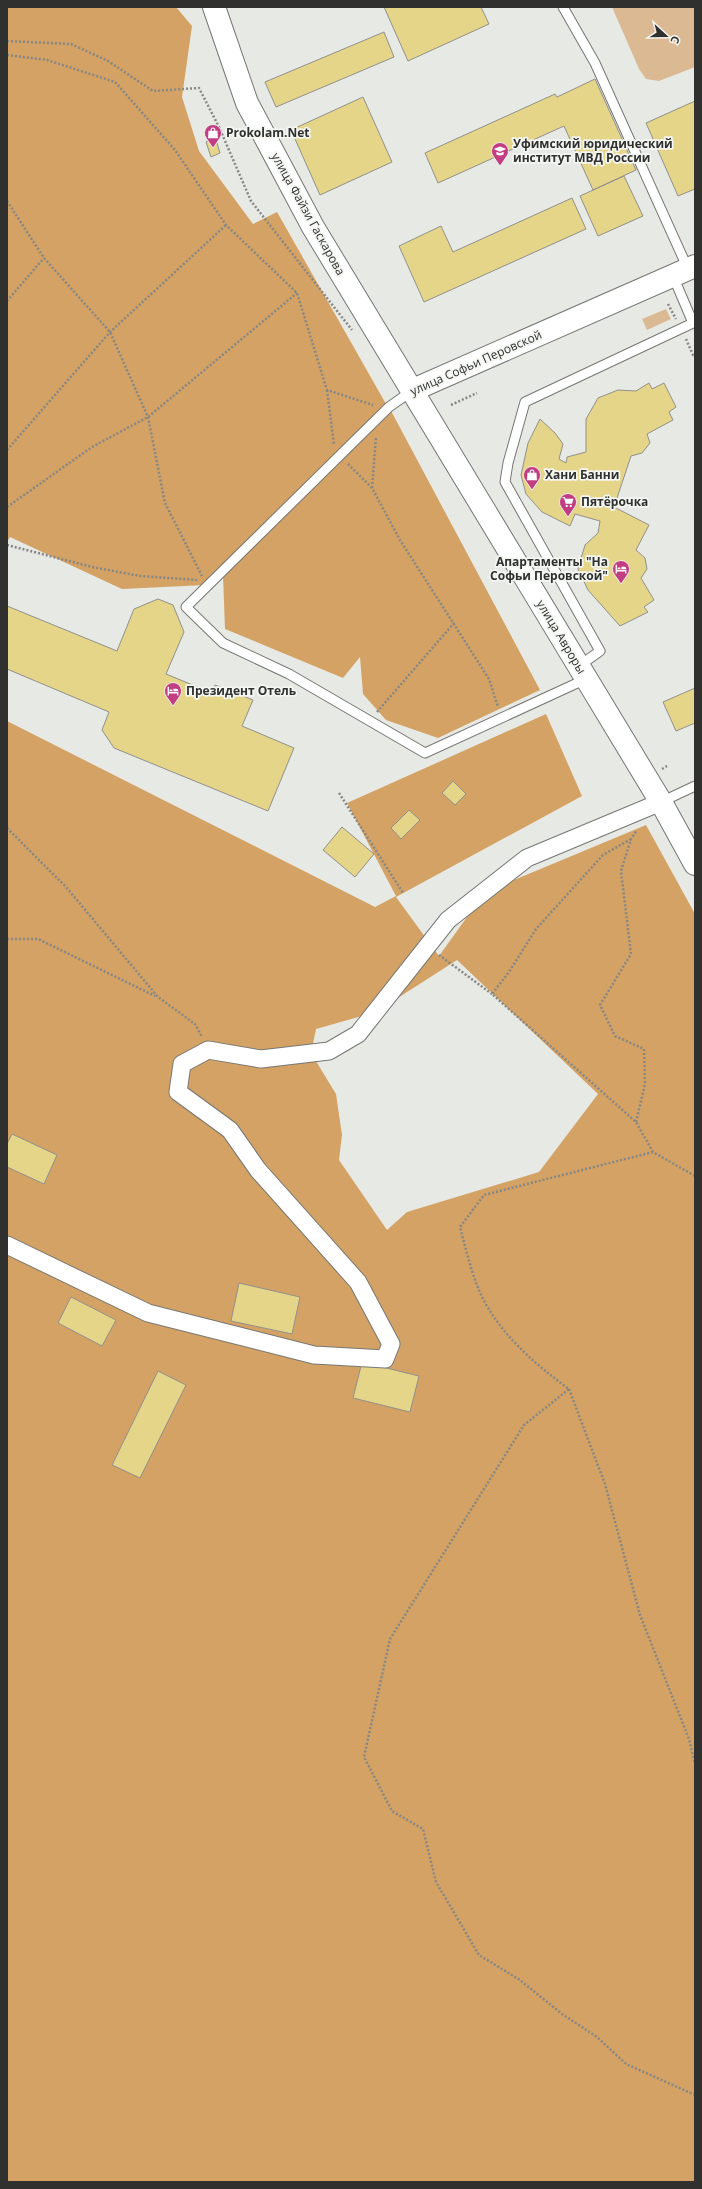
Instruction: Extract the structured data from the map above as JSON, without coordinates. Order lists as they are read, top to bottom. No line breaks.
{"streets":{"street":["улица Файзи Гаскарова","улица Софьи Перовской","улица Авроры"]},"crossings":[["улица Файзи Гаскарова","улица Софьи Перовской"],["улица Файзи Гаскарова","улица Авроры"],["улица Софьи Перовской","улица Авроры"]],"places":{"shop":["Prokolam.Net","Хани Банни"],"school or university":["Уфимский юридический институт МВД России"],"supermarket":["Пятёрочка"],"hotel":["Апартаменты \"На Софьи Перовской\"","Президент Отель"]},"north":"right"}
